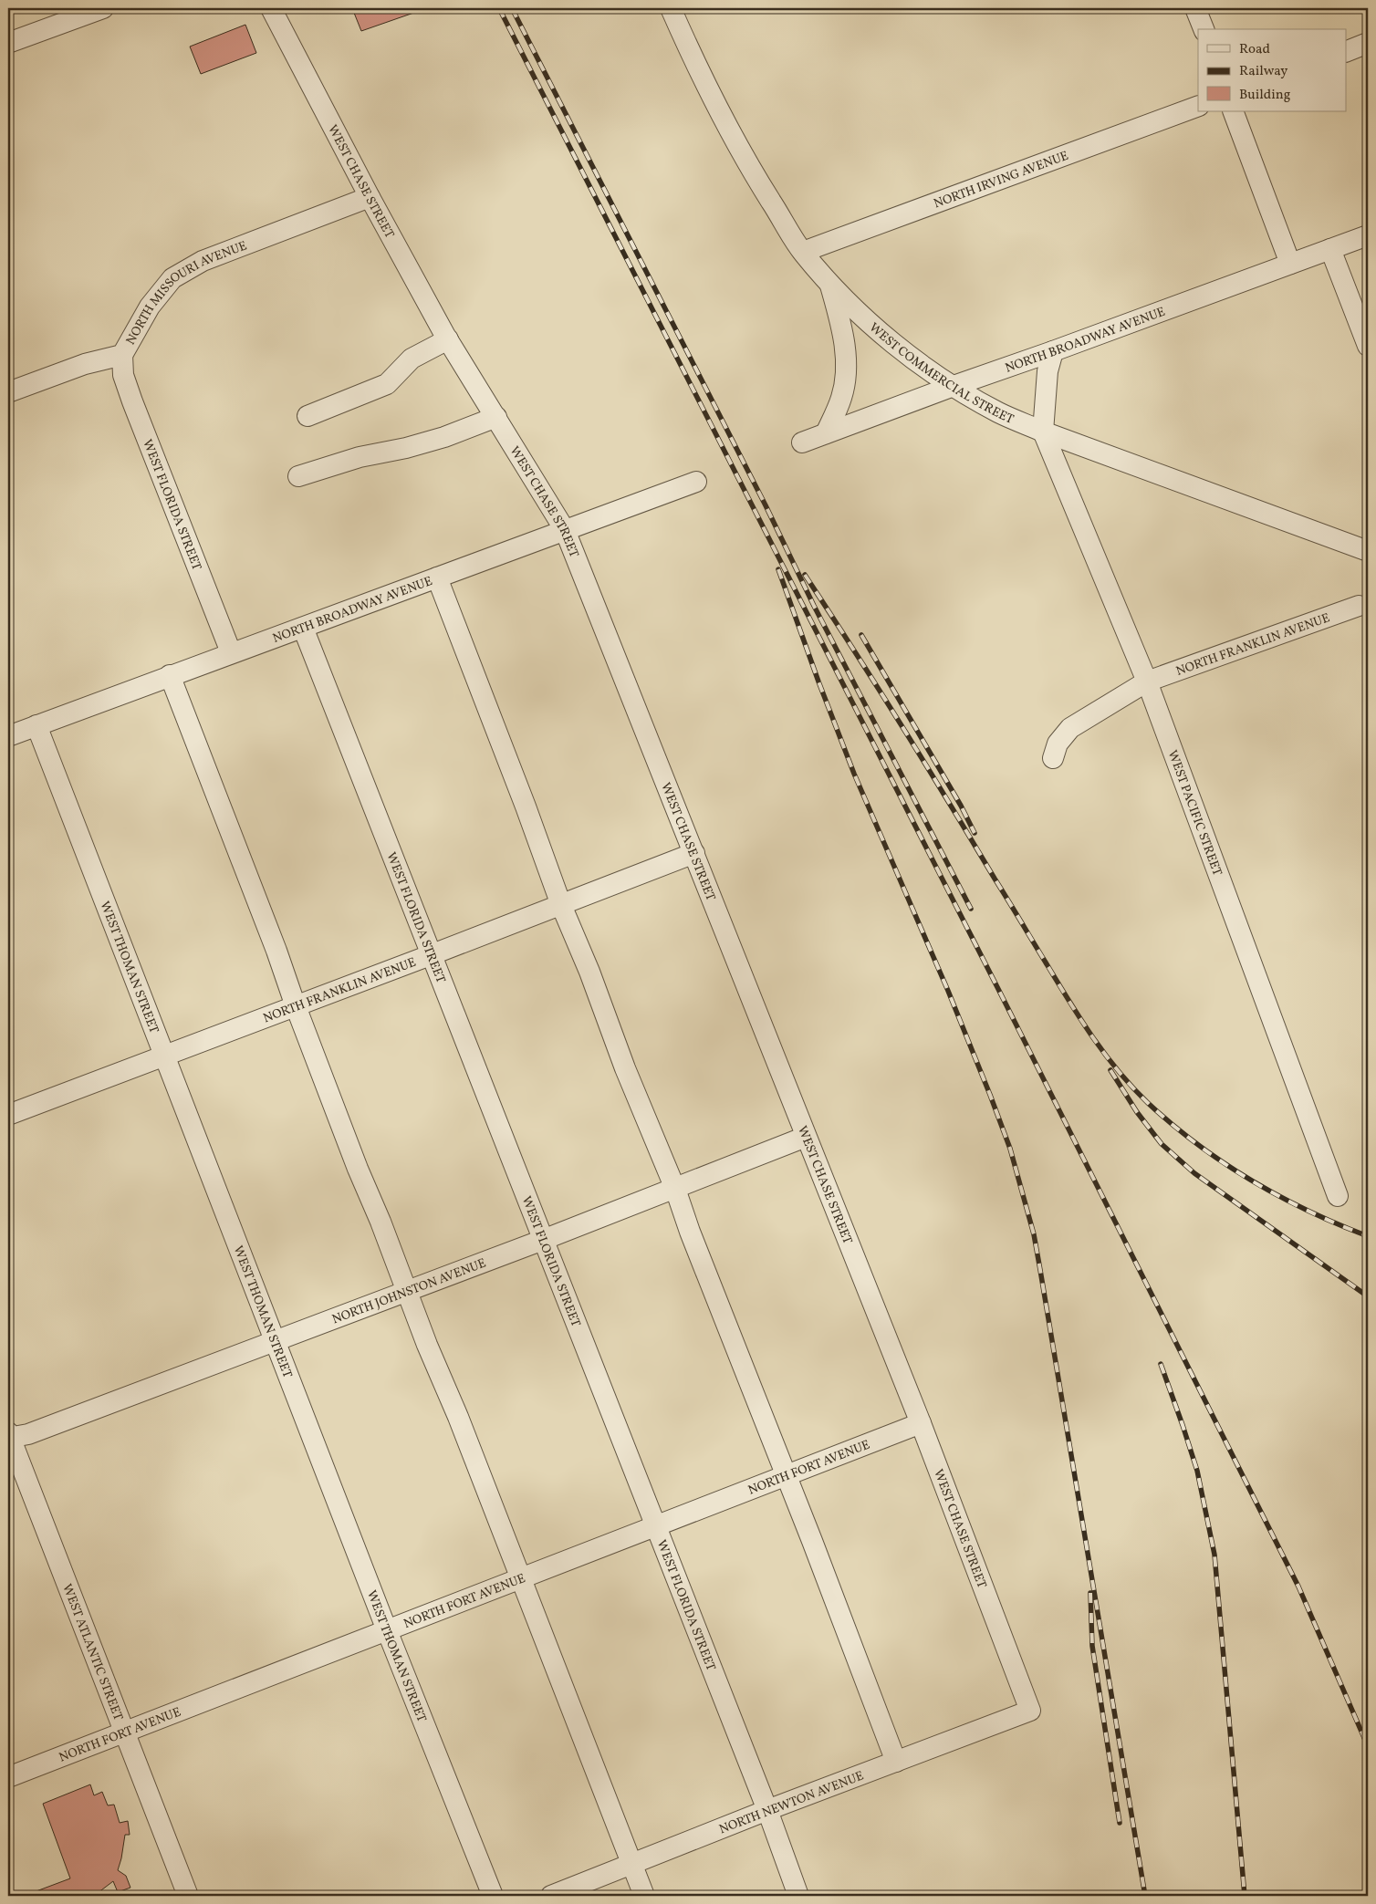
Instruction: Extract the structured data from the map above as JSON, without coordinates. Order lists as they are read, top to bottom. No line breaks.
{"streets":{"street":["NORTH IRVING AVENUE","WEST CHASE STREET","NORTH MISSOURI AVENUE","NORTH BROADWAY AVENUE","WEST COMMERCIAL STREET","WEST FLORIDA STREET","NORTH FRANKLIN AVENUE","WEST PACIFIC STREET","WEST THOMAN STREET","NORTH JOHNSTON AVENUE","NORTH FORT AVENUE","WEST ATLANTIC STREET","NORTH NEWTON AVENUE"]},"crossings":[["NORTH IRVING AVENUE","WEST COMMERCIAL STREET"],["WEST CHASE STREET","NORTH MISSOURI AVENUE"],["WEST CHASE STREET","NORTH BROADWAY AVENUE"],["WEST CHASE STREET","NORTH FRANKLIN AVENUE"],["WEST CHASE STREET","NORTH JOHNSTON AVENUE"],["WEST CHASE STREET","NORTH FORT AVENUE"],["WEST CHASE STREET","NORTH NEWTON AVENUE"],["NORTH MISSOURI AVENUE","WEST FLORIDA STREET"],["NORTH BROADWAY AVENUE","WEST COMMERCIAL STREET"],["NORTH BROADWAY AVENUE","WEST FLORIDA STREET"],["NORTH BROADWAY AVENUE","WEST THOMAN STREET"],["WEST COMMERCIAL STREET","WEST PACIFIC STREET"],["WEST FLORIDA STREET","NORTH FRANKLIN AVENUE"],["WEST FLORIDA STREET","NORTH JOHNSTON AVENUE"],["WEST FLORIDA STREET","NORTH FORT AVENUE"],["WEST FLORIDA STREET","NORTH NEWTON AVENUE"],["NORTH FRANKLIN AVENUE","WEST PACIFIC STREET"],["NORTH FRANKLIN AVENUE","WEST THOMAN STREET"],["WEST THOMAN STREET","NORTH JOHNSTON AVENUE"],["WEST THOMAN STREET","NORTH FORT AVENUE"],["NORTH JOHNSTON AVENUE","WEST ATLANTIC STREET"],["NORTH FORT AVENUE","WEST ATLANTIC STREET"]],"legend":["Road","Railway","Building"]}
